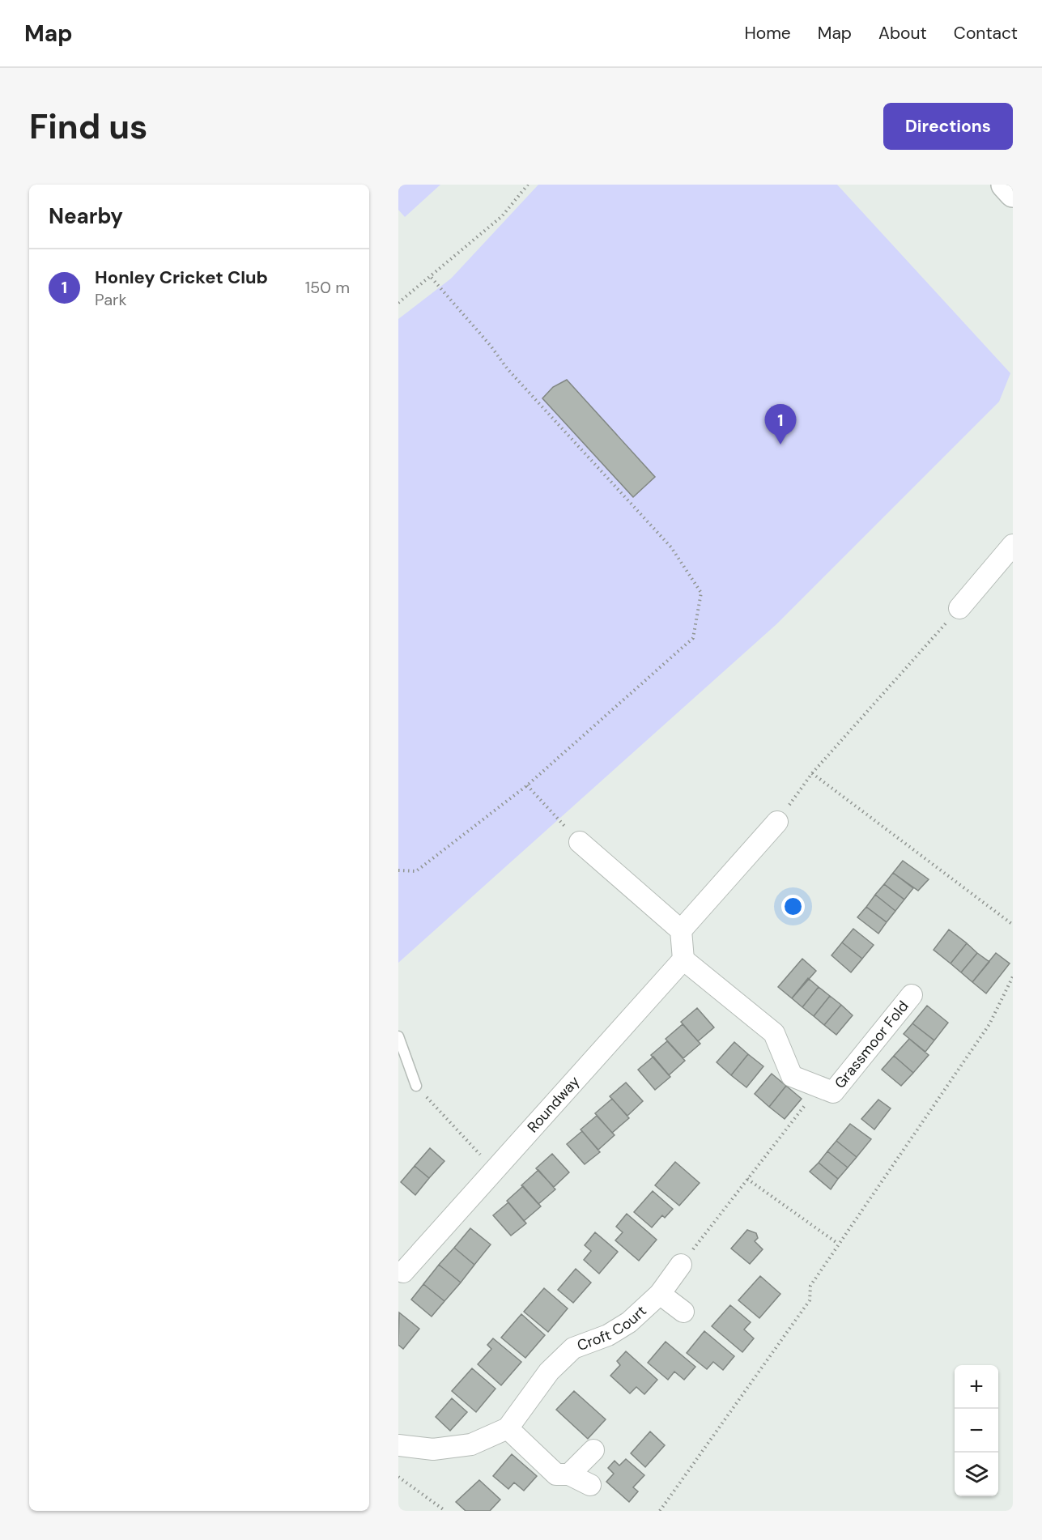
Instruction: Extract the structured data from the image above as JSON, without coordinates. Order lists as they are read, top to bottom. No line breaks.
{"streets":{"street":["Grassmoor Fold","Roundway","Croft Court"]},"crossings":[["Grassmoor Fold","Roundway"]],"page":{"header":"Map","nav":["Home","Map","About","Contact"],"buttons":"Directions","title":"Find us","heading":"Nearby","list":[{"mark":"1","name":"Honley Cricket Club","note":"Park","value":"150 m"}],"pins":"1","map_buttons":["+","−"]}}
